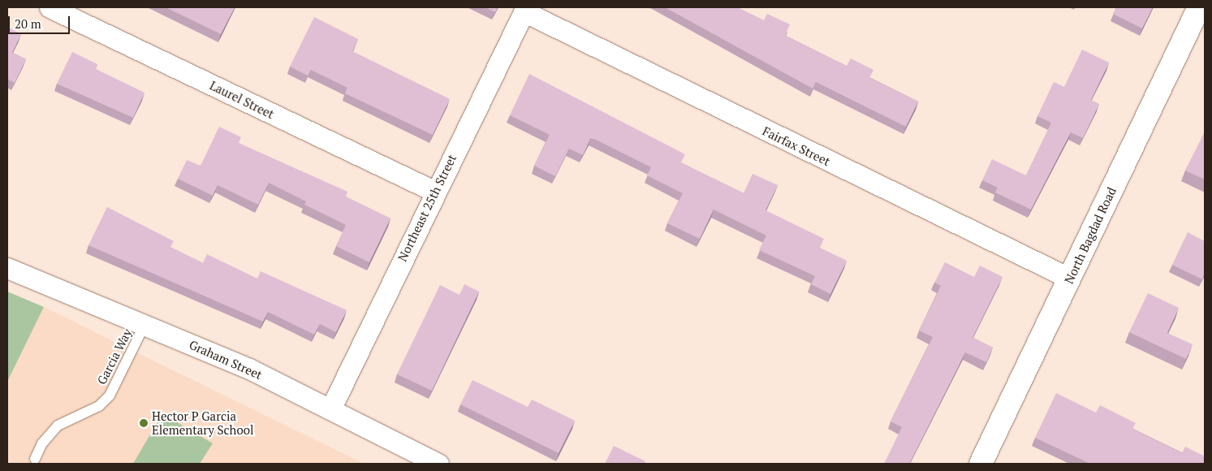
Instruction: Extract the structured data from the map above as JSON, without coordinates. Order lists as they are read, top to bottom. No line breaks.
{"streets":{"street":["Laurel Street","Fairfax Street","Northeast 25th Street","North Bagdad Road","Graham Street"],"lane":["Garcia Way"]},"crossings":[["Laurel Street","Northeast 25th Street"],["Fairfax Street","Northeast 25th Street"],["Fairfax Street","North Bagdad Road"],["Northeast 25th Street","Graham Street"],["Garcia Way","Graham Street"]],"places":["Hector P Garcia Elementary School"],"scale_bar":"20 m"}
